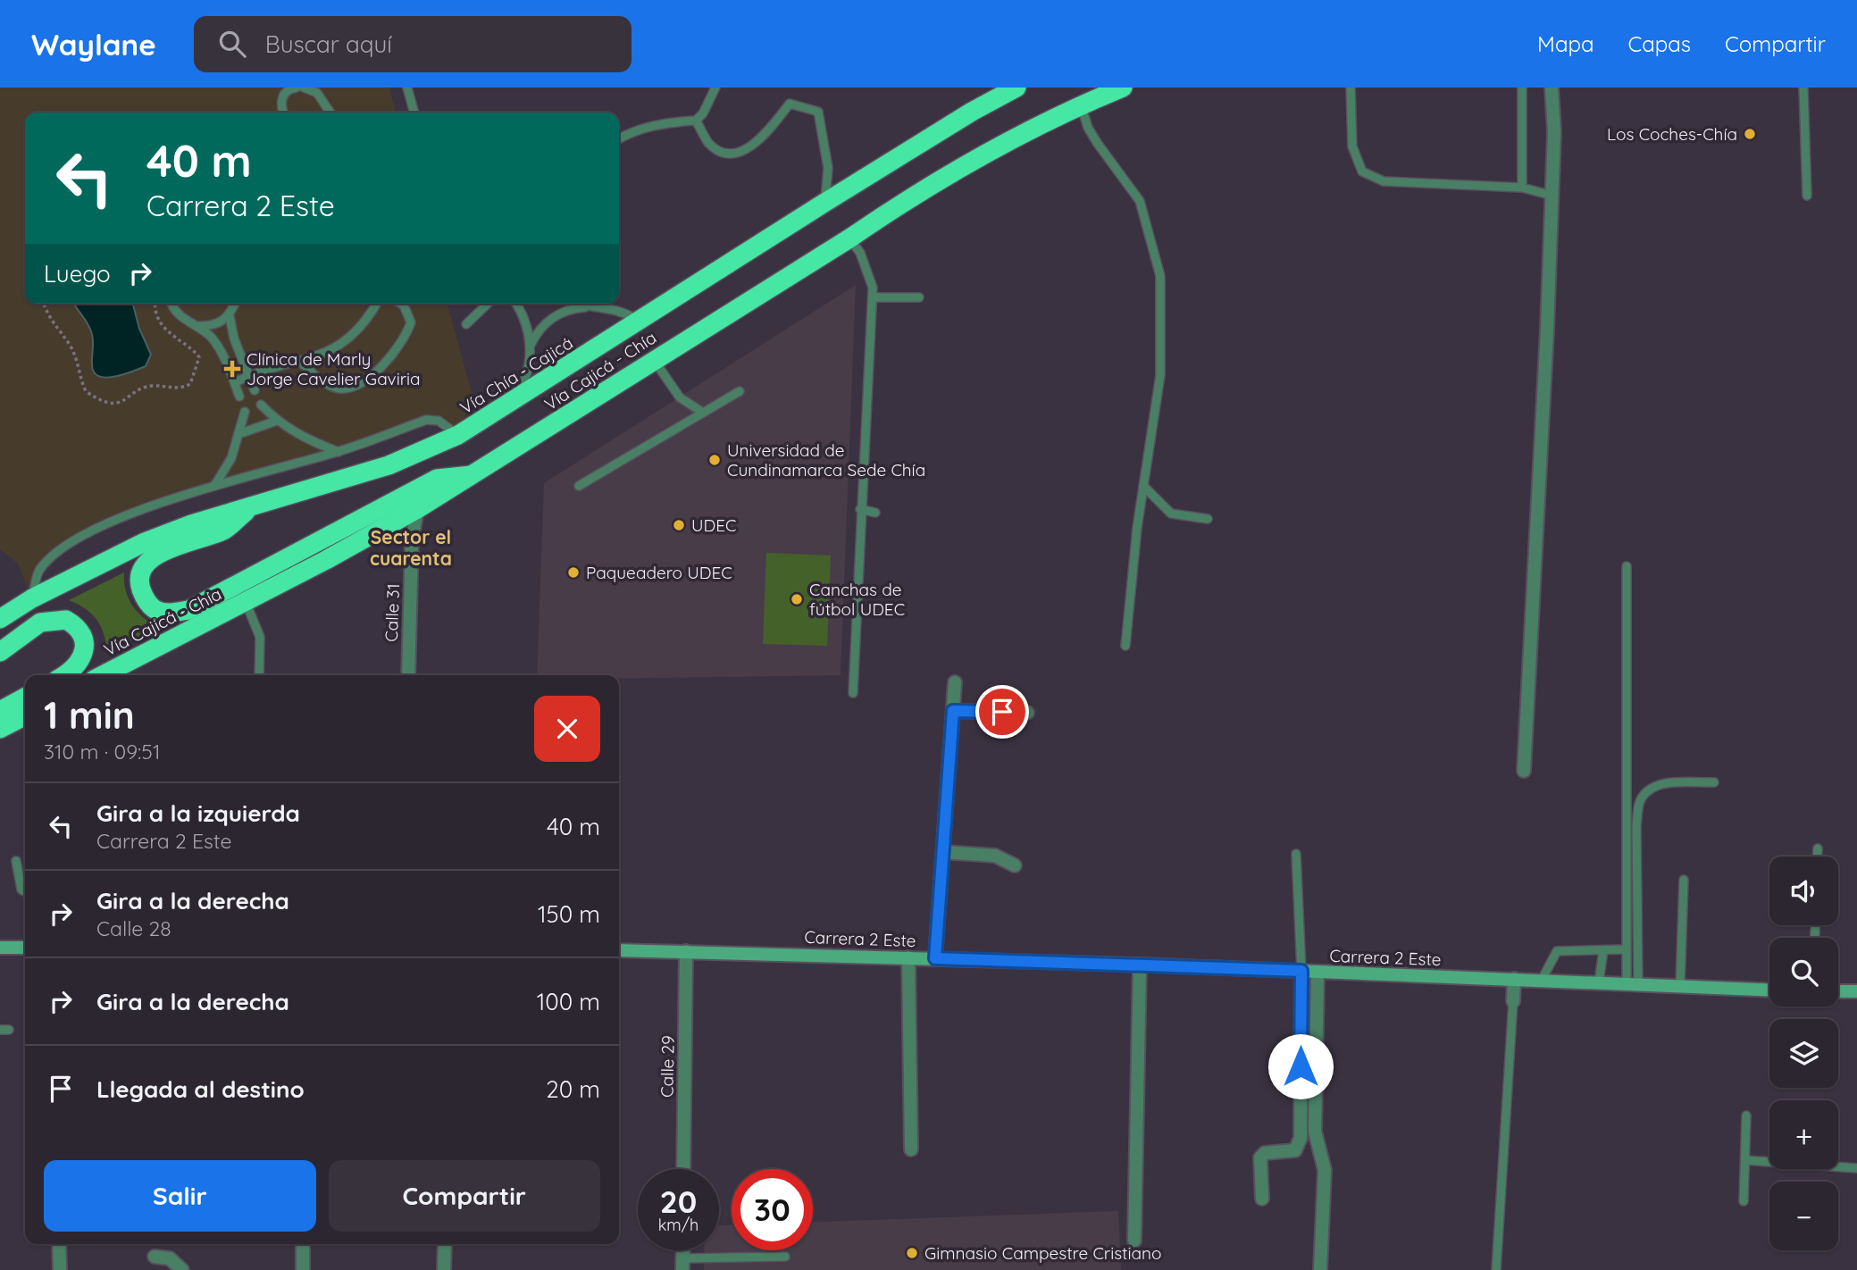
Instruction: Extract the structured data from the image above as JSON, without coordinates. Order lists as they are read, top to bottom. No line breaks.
{"streets":{"highway":["Vía Cajicá - Chía","Vía Chía - Cajicá"],"street":["Calle 31","Carrera 2 Este","Calle 29"]},"crossings":[["Vía Cajicá - Chía","Calle 31"],["Carrera 2 Este","Calle 29"]],"districts":["Sector el cuarenta"],"places":{"other":["Los Coches-Chía","Universidad de Cundinamarca Sede Chía","UDEC","Paqueadero UDEC","Canchas de fútbol UDEC","Gimnasio Campestre Cristiano"],"health":["Clínica de Marly Jorge Cavelier Gaviria"]},"page":{"header":"Waylane","search":"Buscar aquí","nav":["Mapa","Capas","Compartir"],"turn":["40 m","Carrera 2 Este"],"then":"Luego","heading":["1 min","310 m · 09:51"],"list":[{"name":"Gira a la izquierda","note":"Carrera 2 Este","value":"40 m"},{"name":"Gira a la derecha","note":"Calle 28","value":"150 m"},{"name":"Gira a la derecha","value":"100 m"},{"name":"Llegada al destino","value":"20 m"}],"map_buttons":["+","−"],"buttons":["Salir","Compartir"],"speed":"20 km/h","limit":"30"}}
